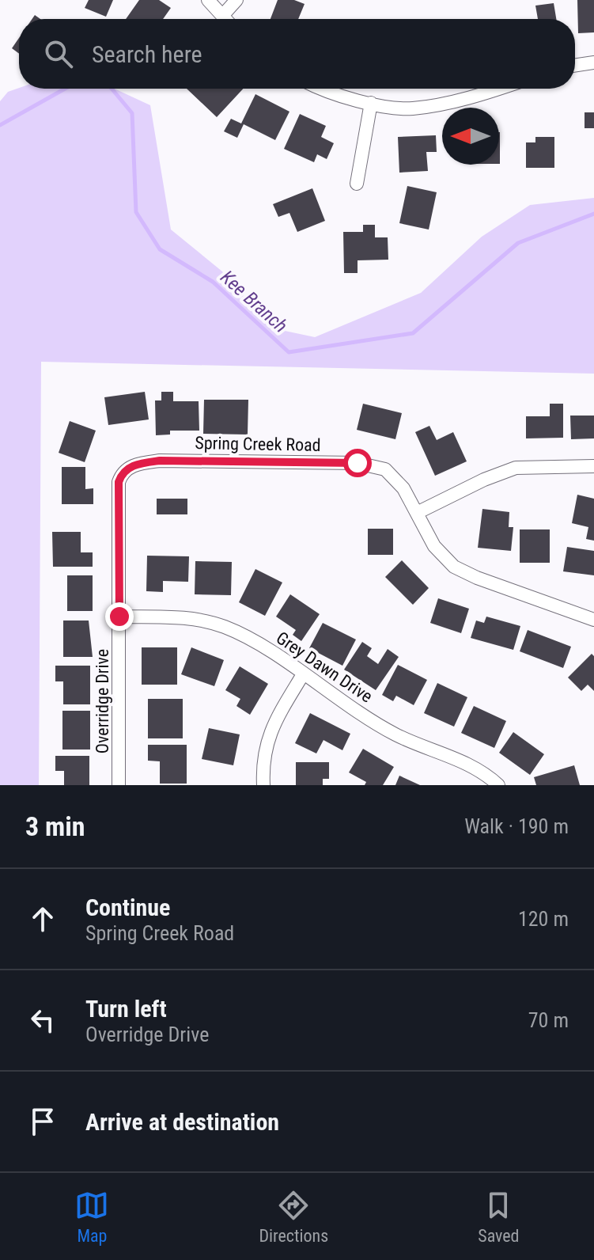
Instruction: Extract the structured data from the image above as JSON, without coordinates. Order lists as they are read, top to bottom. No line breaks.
{"streets":{"street":["Spring Creek Road","Grey Dawn Drive","Overridge Drive"]},"crossings":[["Spring Creek Road","Overridge Drive"],["Grey Dawn Drive","Overridge Drive"]],"water":["Kee Branch"],"north":"left","page":{"search":"Search here","heading":["3 min","Walk · 190 m"],"list":[["Continue","Spring Creek Road","120 m"],["Turn left","Overridge Drive","70 m"],"Arrive at destination"],"nav":["Map","Directions","Saved"]}}
